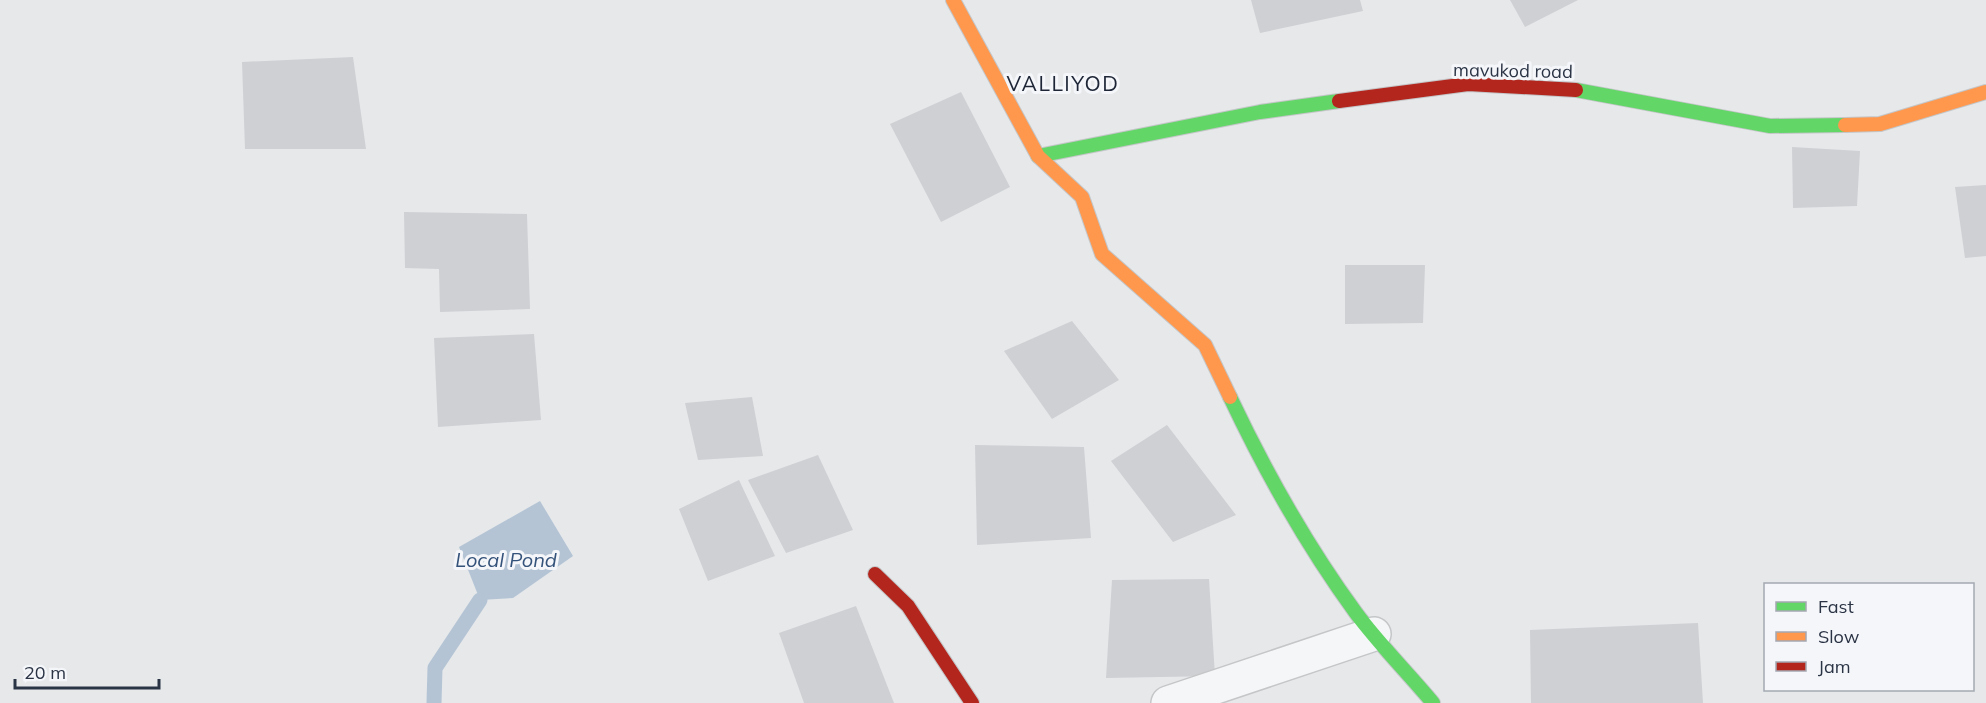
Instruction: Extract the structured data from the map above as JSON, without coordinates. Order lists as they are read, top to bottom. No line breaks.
{"streets":{"street":["mavukod road"]},"districts":["VALLIYOD"],"water":["Local Pond"],"legend":["Fast","Slow","Jam"],"scale_bar":"20 m"}
